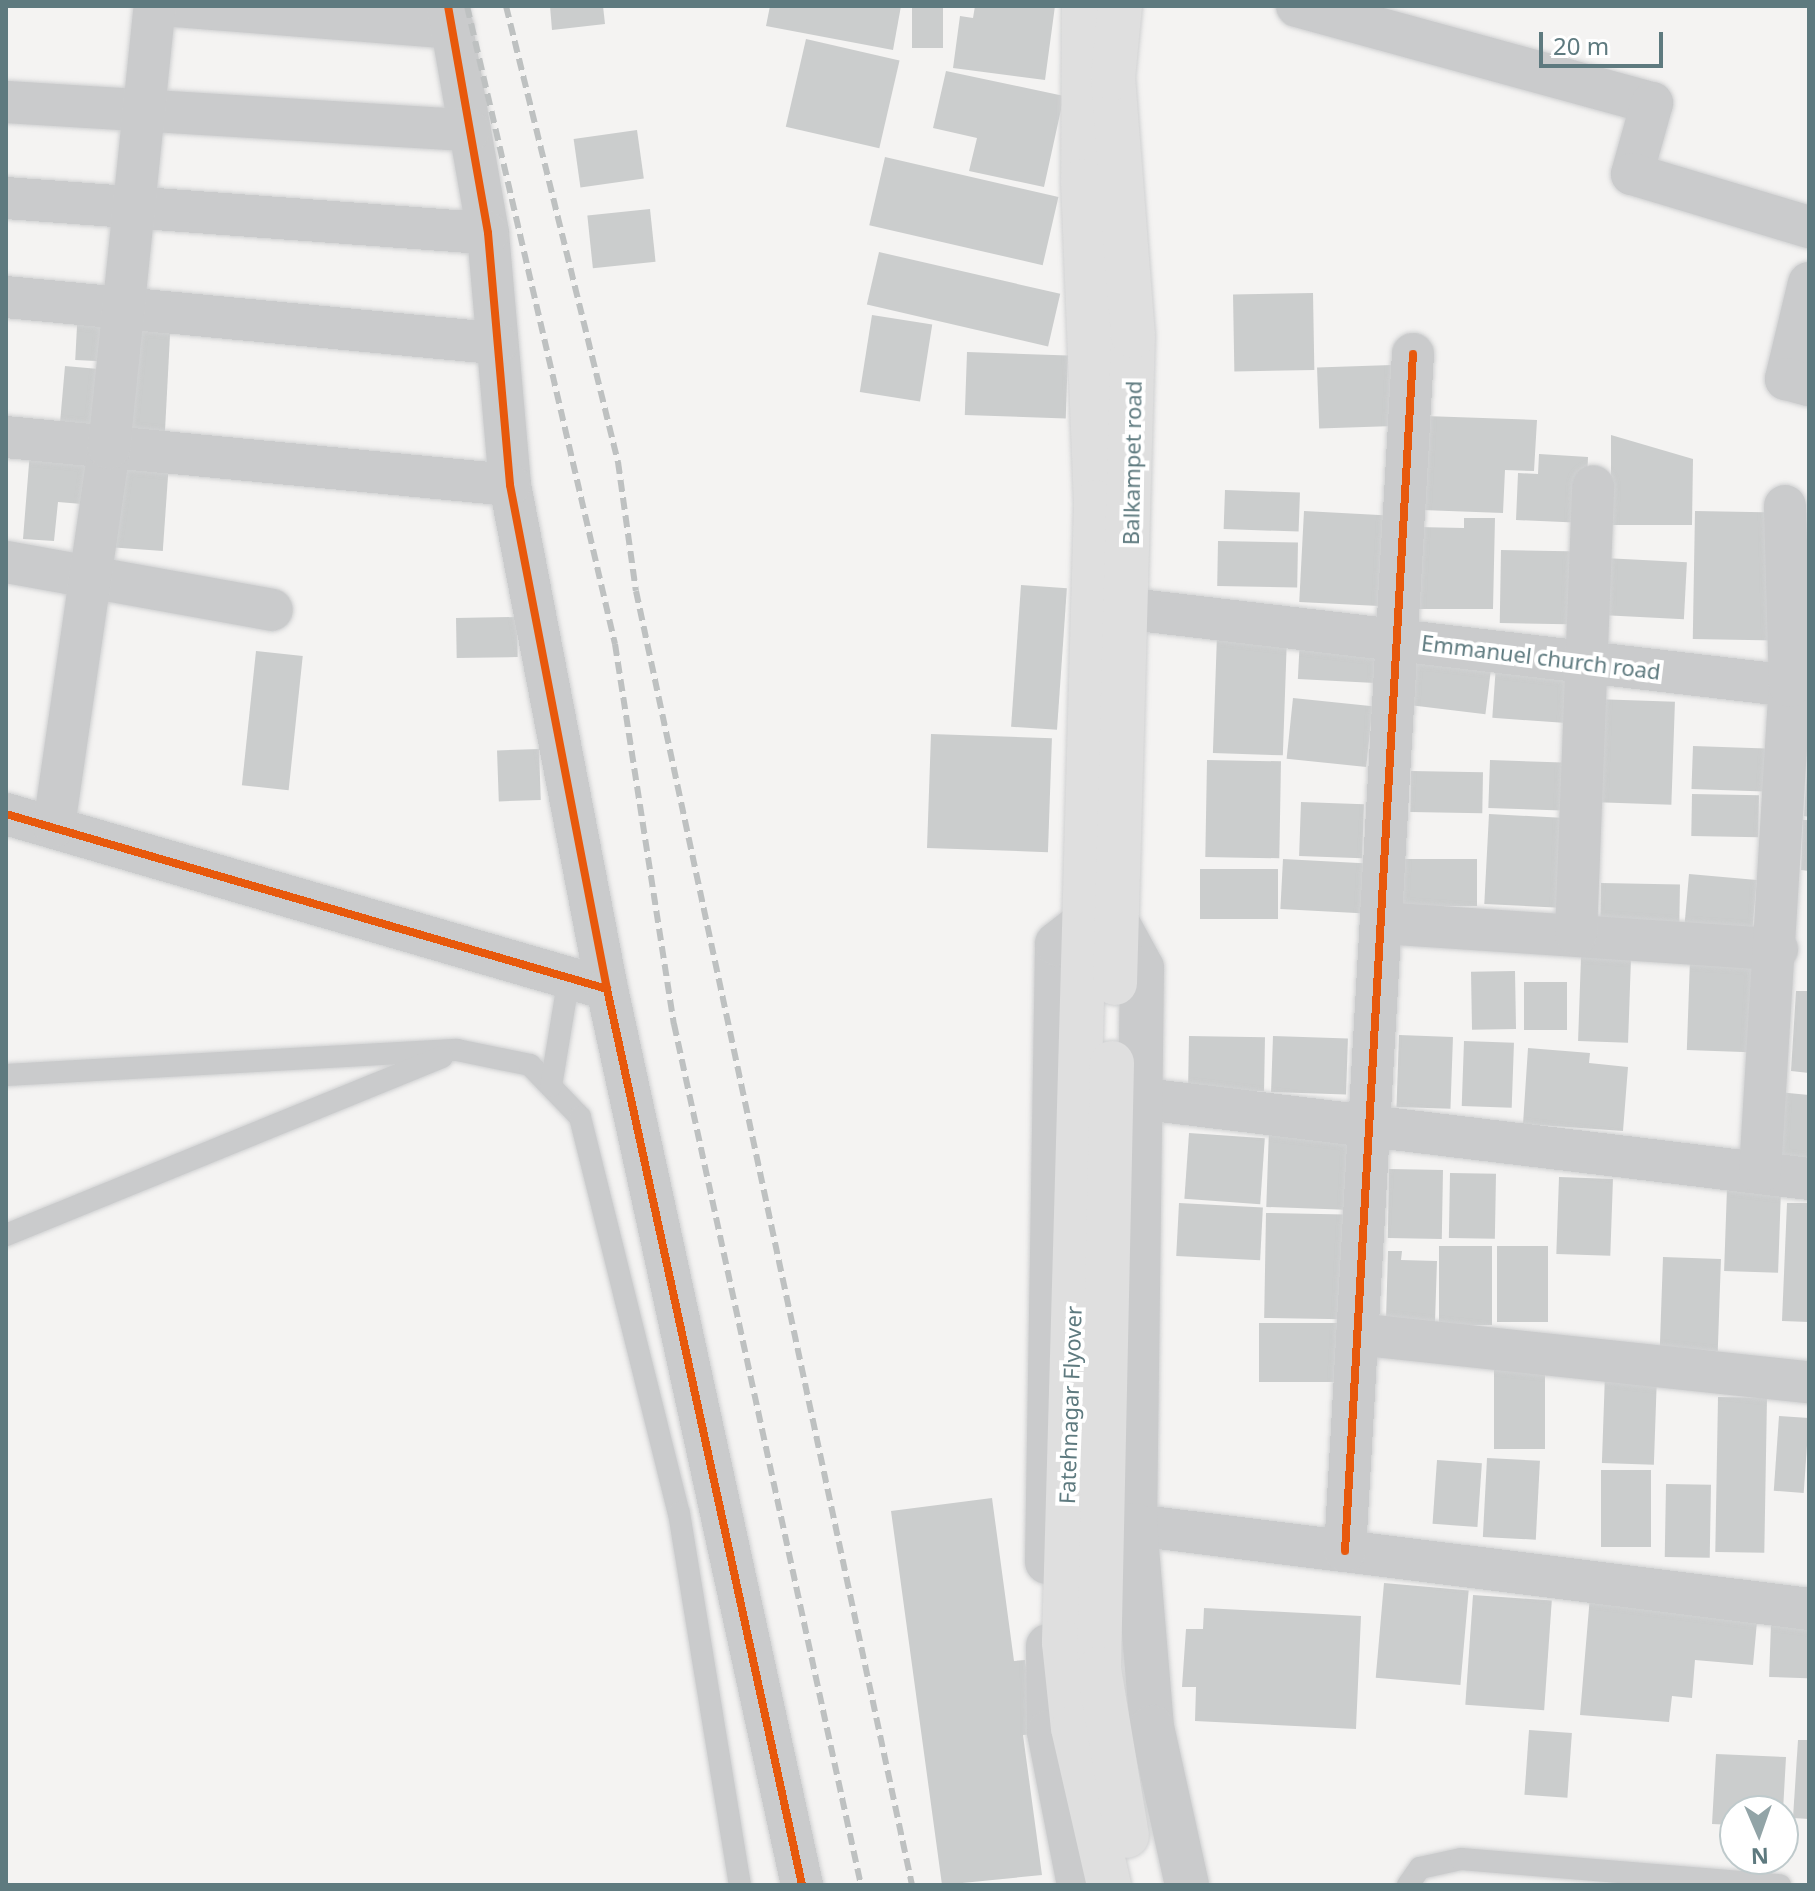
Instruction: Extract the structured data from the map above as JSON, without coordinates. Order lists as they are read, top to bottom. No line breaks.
{"streets":{"main road":["Balkampet road","Fatehnagar Flyover"],"street":["Emmanuel church road"]},"crossings":[["Balkampet road","Emmanuel church road"],["Balkampet road","Fatehnagar Flyover"]],"scale_bar":"20 m","north":"bottom"}
